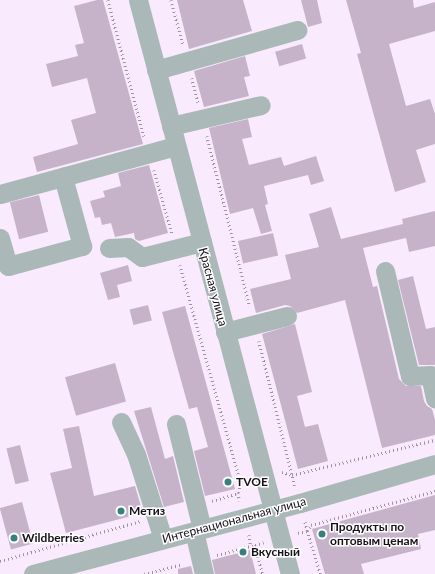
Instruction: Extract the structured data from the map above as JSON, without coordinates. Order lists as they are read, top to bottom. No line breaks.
{"streets":{"street":["Красная улица","Интернациональная улица"]},"crossings":[["Красная улица","Интернациональная улица"]],"places":["TVOE","Метиз","Продукты по оптовым ценам","Wildberries","Вкусный"]}
